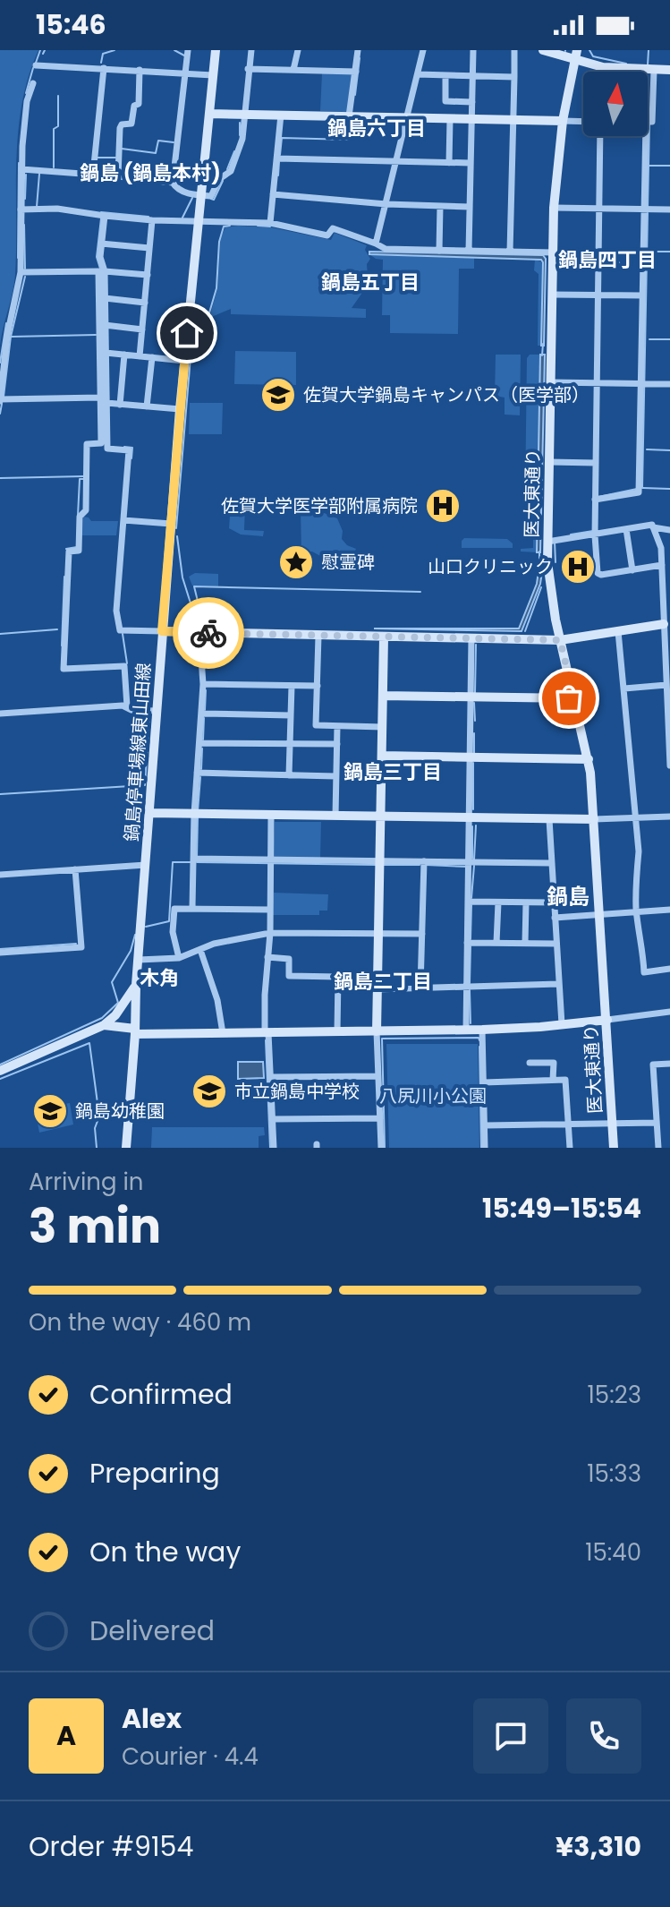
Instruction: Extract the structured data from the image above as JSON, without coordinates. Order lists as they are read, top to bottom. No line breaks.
{"streets":{"street":["医大東通り","鍋島停車場線東山田線"]},"districts":["鍋島六丁目","鍋島 (鍋島本村)","鍋島四丁目","鍋島五丁目","鍋島三丁目","鍋島","木角","鍋島二丁目"],"parks":["八尻川小公園"],"places":{"school or university":["佐賀大学鍋島キャンパス（医学部）","市立鍋島中学校","鍋島幼稚園"],"hospital":["佐賀大学医学部附属病院","山口クリニック"],"place":["慰霊碑"]},"north":"top","page":{"status":"15:46","heading":["3 min","Arriving in","15:49–15:54"],"panel":["Alex","Courier · 4.4","Order #9154","¥3,310"],"bar":"On the way · 460 m","list":[["Confirmed","15:23"],["Preparing","15:33"],["On the way","15:40"],"Delivered"],"round":"A"}}
